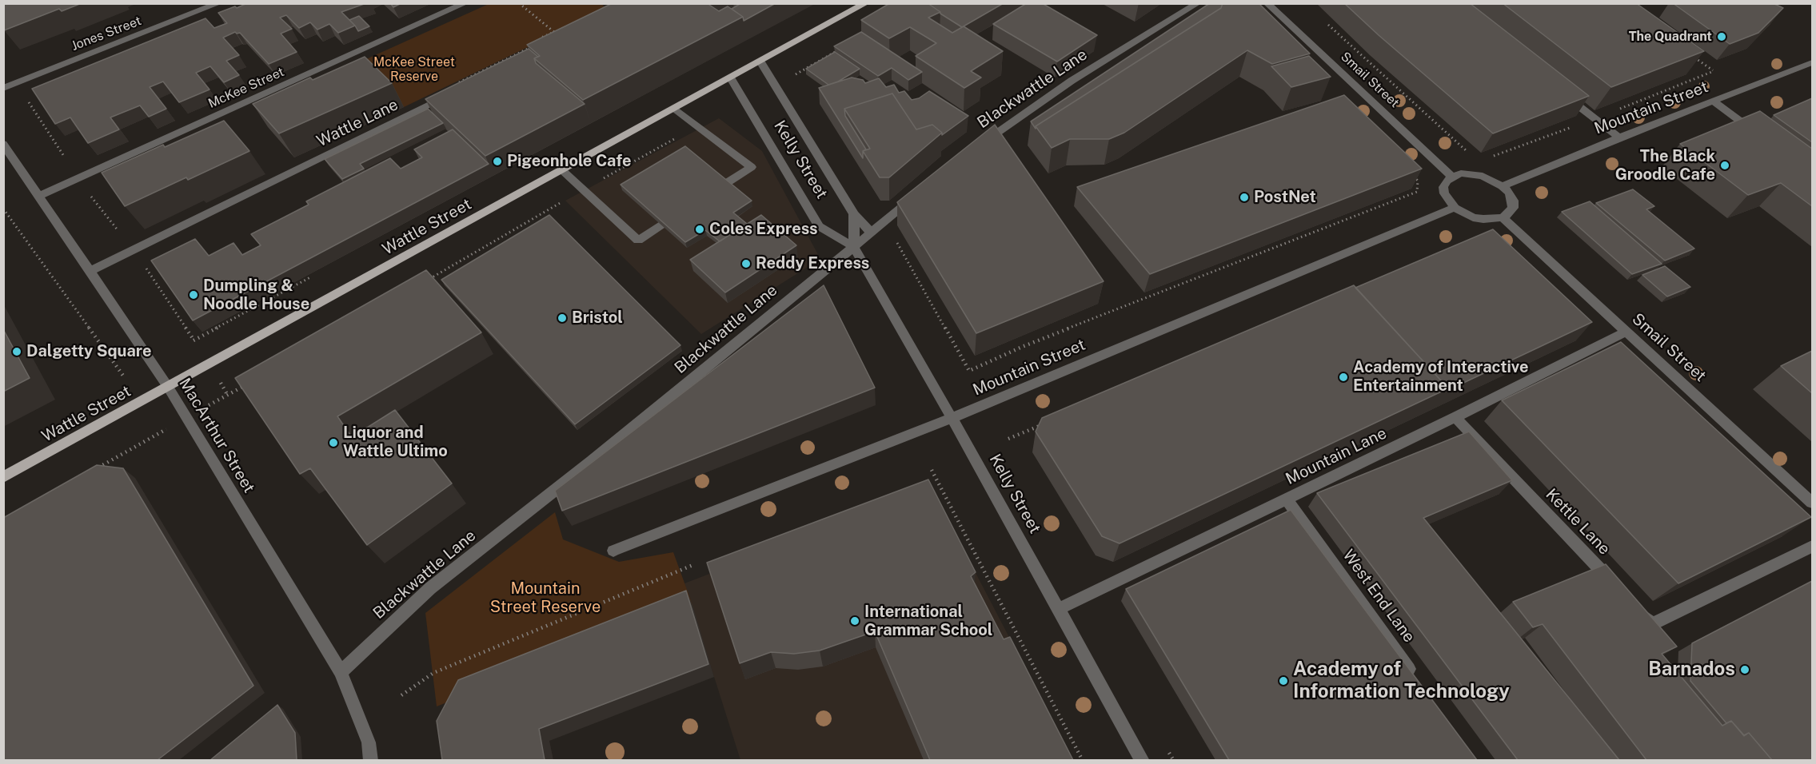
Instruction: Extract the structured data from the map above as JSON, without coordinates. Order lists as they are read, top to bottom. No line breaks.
{"streets":{"main road":["Wattle Street"],"street":["Jones Street","Smail Street","McKee Street","Blackwattle Lane","Mountain Street","Wattle Lane","Kelly Street","MacArthur Street","Mountain Lane","Kettle Lane","West End Lane"]},"crossings":[["Smail Street","Mountain Street"],["Smail Street","Mountain Lane"],["McKee Street","MacArthur Street"],["Blackwattle Lane","Kelly Street"],["Blackwattle Lane","MacArthur Street"],["Mountain Street","Kelly Street"],["Wattle Lane","MacArthur Street"],["Kelly Street","Wattle Street"],["Kelly Street","Mountain Lane"],["Wattle Street","MacArthur Street"],["Mountain Lane","Kettle Lane"],["Mountain Lane","West End Lane"]],"parks":["McKee Street Reserve","Mountain Street Reserve"],"places":["The Quadrant","Pigeonhole Cafe","The Black Groodle Cafe","PostNet","Coles Express","Reddy Express","Dumpling & Noodle House","Bristol","Dalgetty Square","Academy of Interactive Entertainment","Liquor and Wattle Ultimo","International Grammar School","Barnados","Academy of Information Technology"]}
